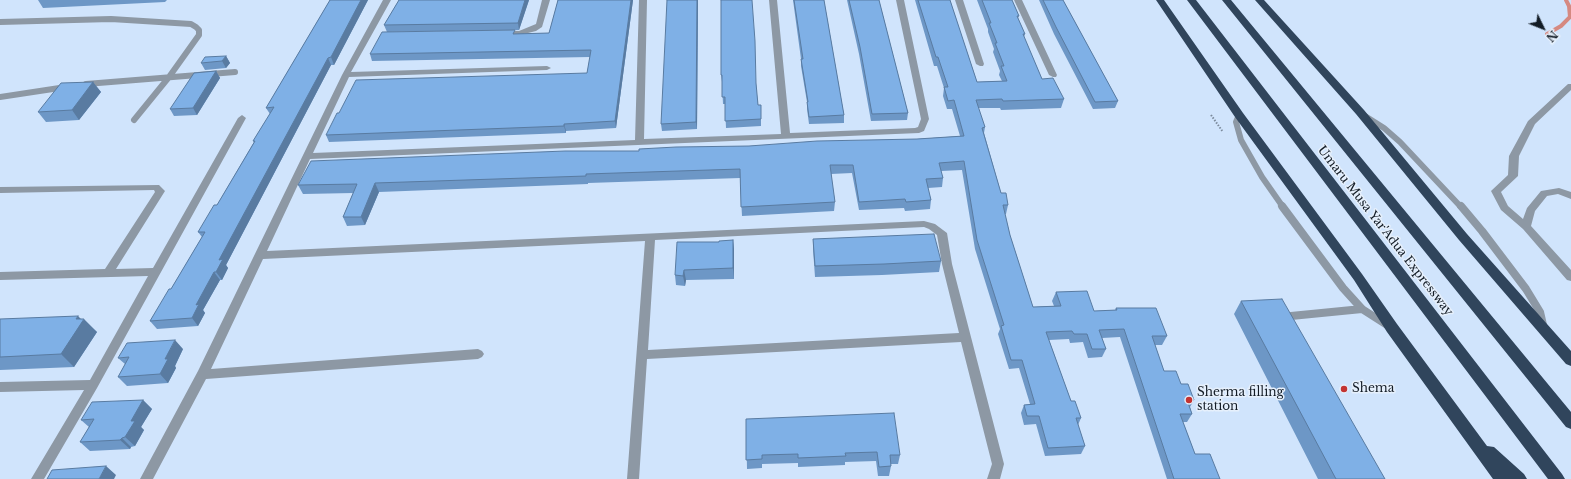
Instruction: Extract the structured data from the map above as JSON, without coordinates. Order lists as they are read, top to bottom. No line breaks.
{"streets":{"highway":["Umaru Musa Yar'Adua Expressway"]},"places":["Shema","Sherma filling station"],"north":"bottom right"}
